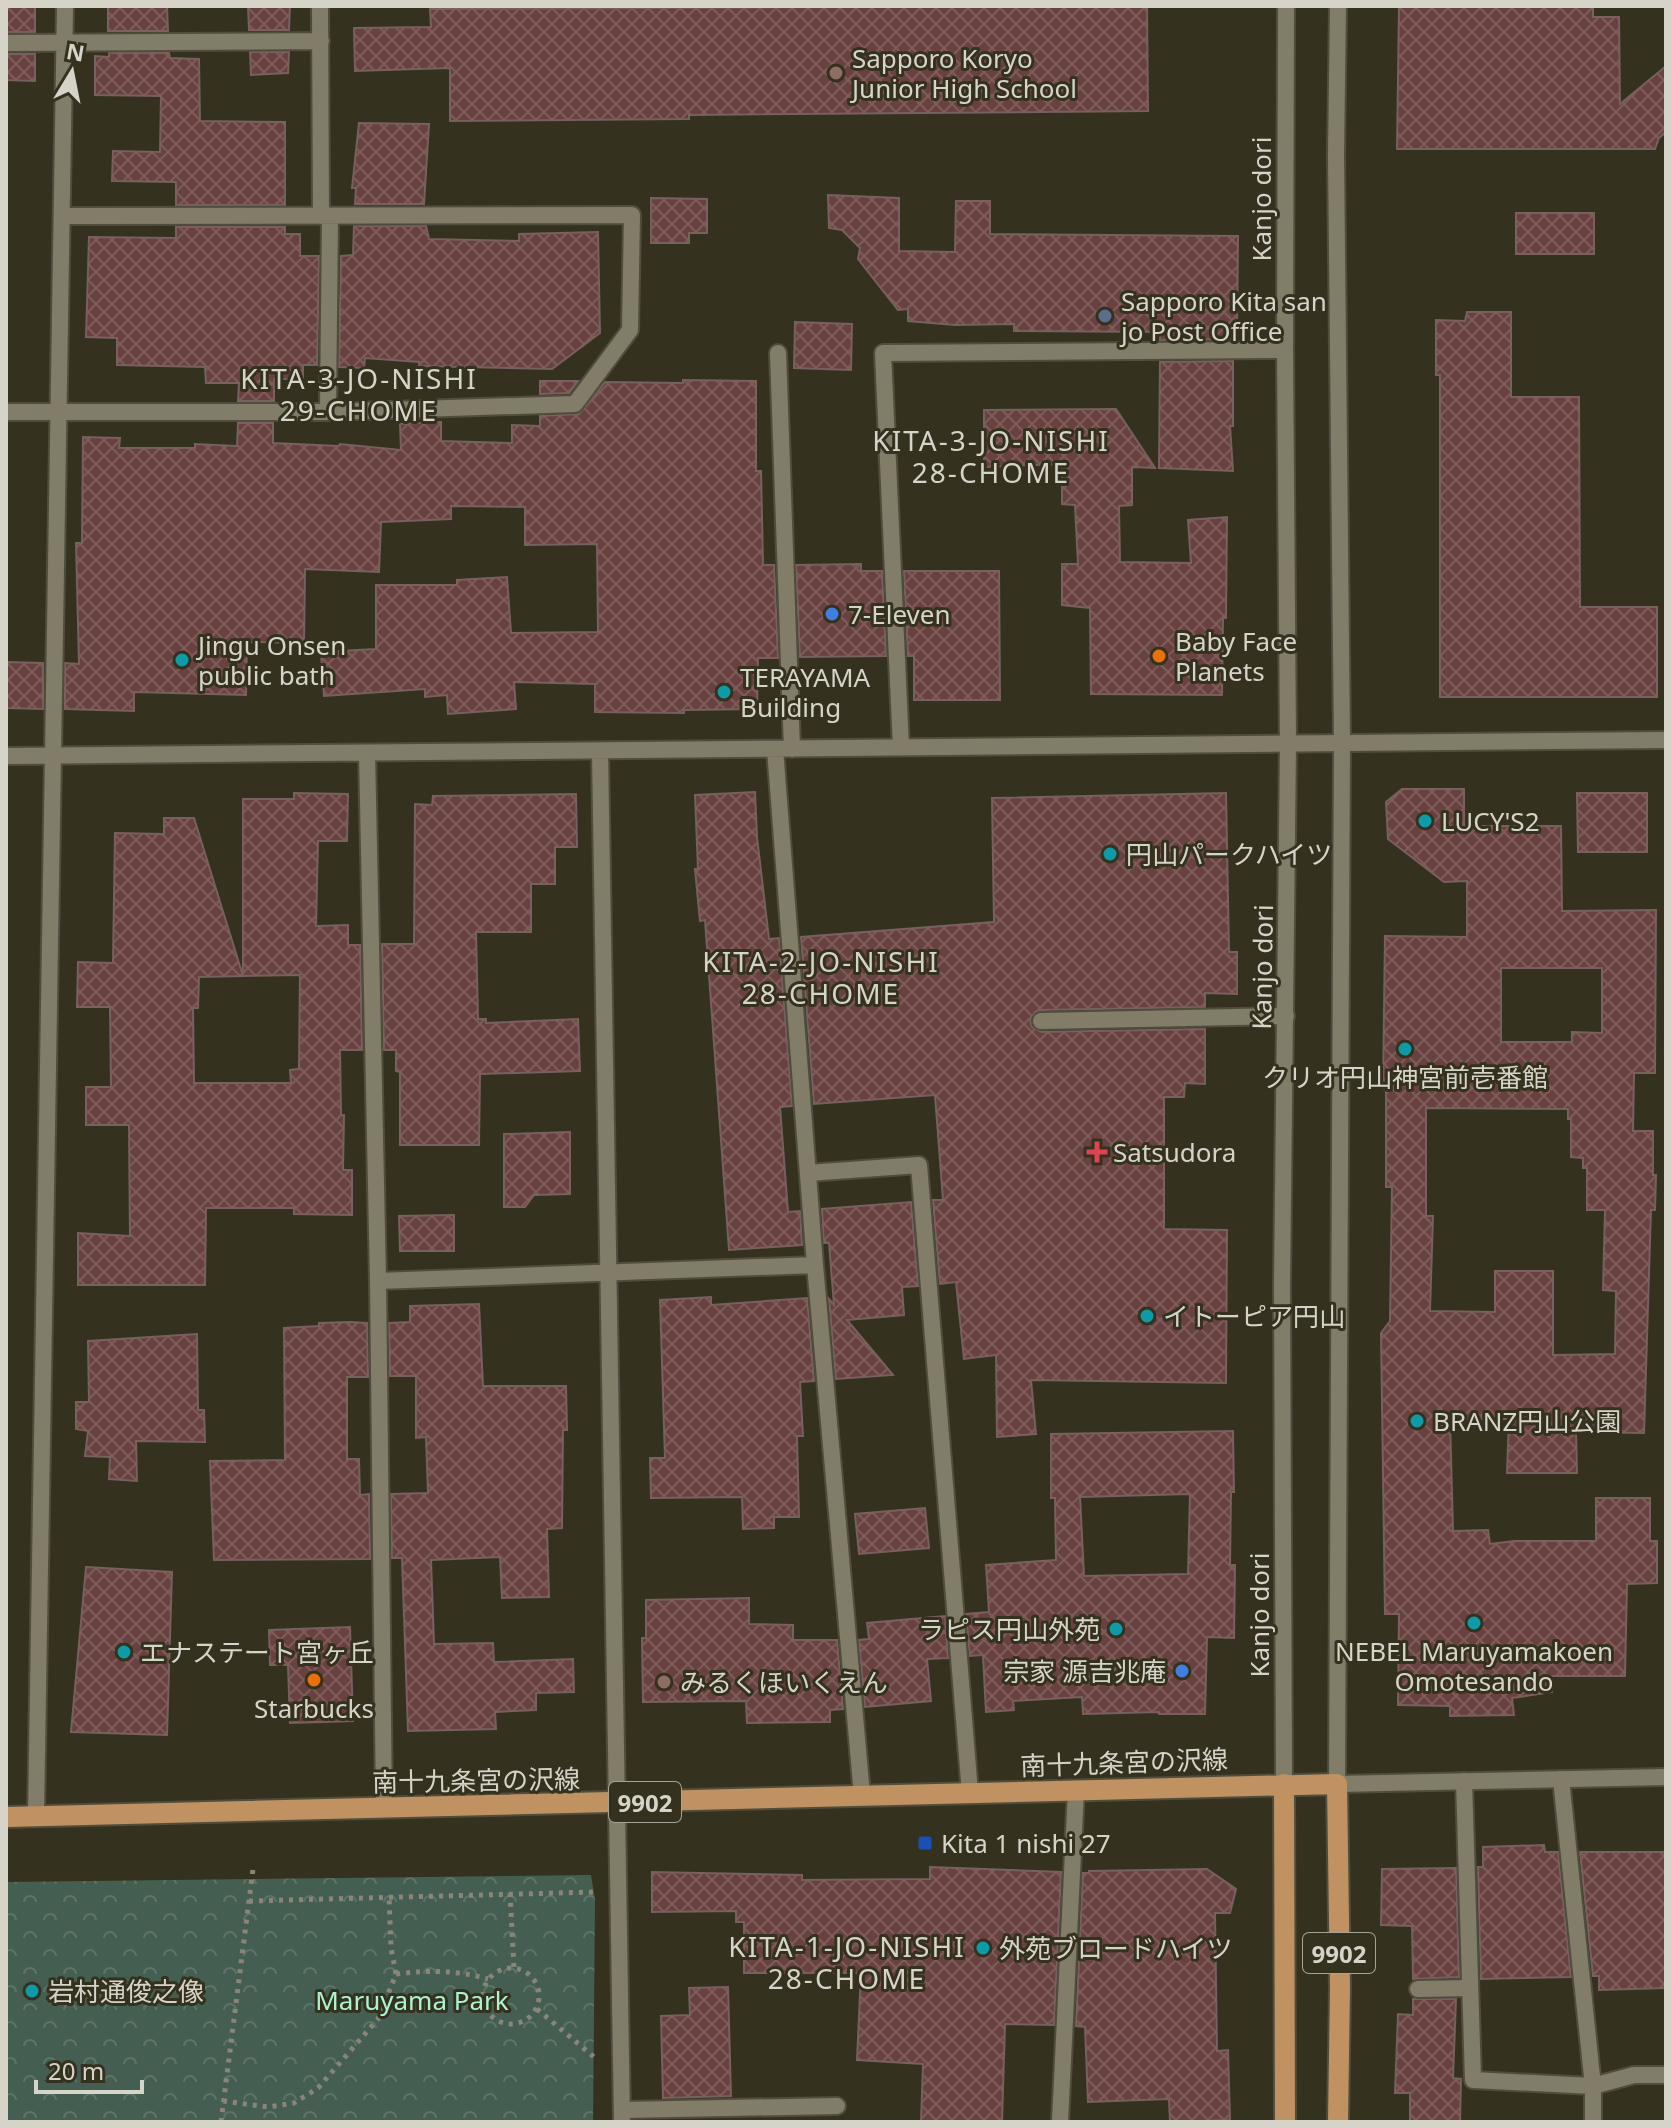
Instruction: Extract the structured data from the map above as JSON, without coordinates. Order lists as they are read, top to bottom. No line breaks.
{"streets":{"main road":["南十九条宮の沢線","9902"],"street":["Kanjo dori"]},"crossings":[["Kanjo dori","南十九条宮の沢線"],["Kanjo dori","9902"],["南十九条宮の沢線","9902"]],"districts":["KITA-3-JO-NISHI 29-CHOME","KITA-3-JO-NISHI 28-CHOME","KITA-2-JO-NISHI 28-CHOME","KITA-1-JO-NISHI 28-CHOME"],"parks":["Maruyama Park"],"places":{"other":["Sapporo Koryo Junior High School","Sapporo Kita san jo Post Office","7-Eleven","Baby Face Planets","Jingu Onsen public bath","TERAYAMA Building","LUCY'S2","円山パークハイツ","クリオ円山神宮前壱番館","イトーピア円山","BRANZ円山公園","NEBEL Maruyamakoen Omotesando","ラピス円山外苑","エナステート宮ヶ丘","宗家 源吉兆庵","Starbucks","みるくほいくえん","外苑ブロードハイツ","岩村通俊之像"],"health":["Satsudora"],"transit":["Kita 1 nishi 27"]},"scale_bar":"20 m","north":"top"}
